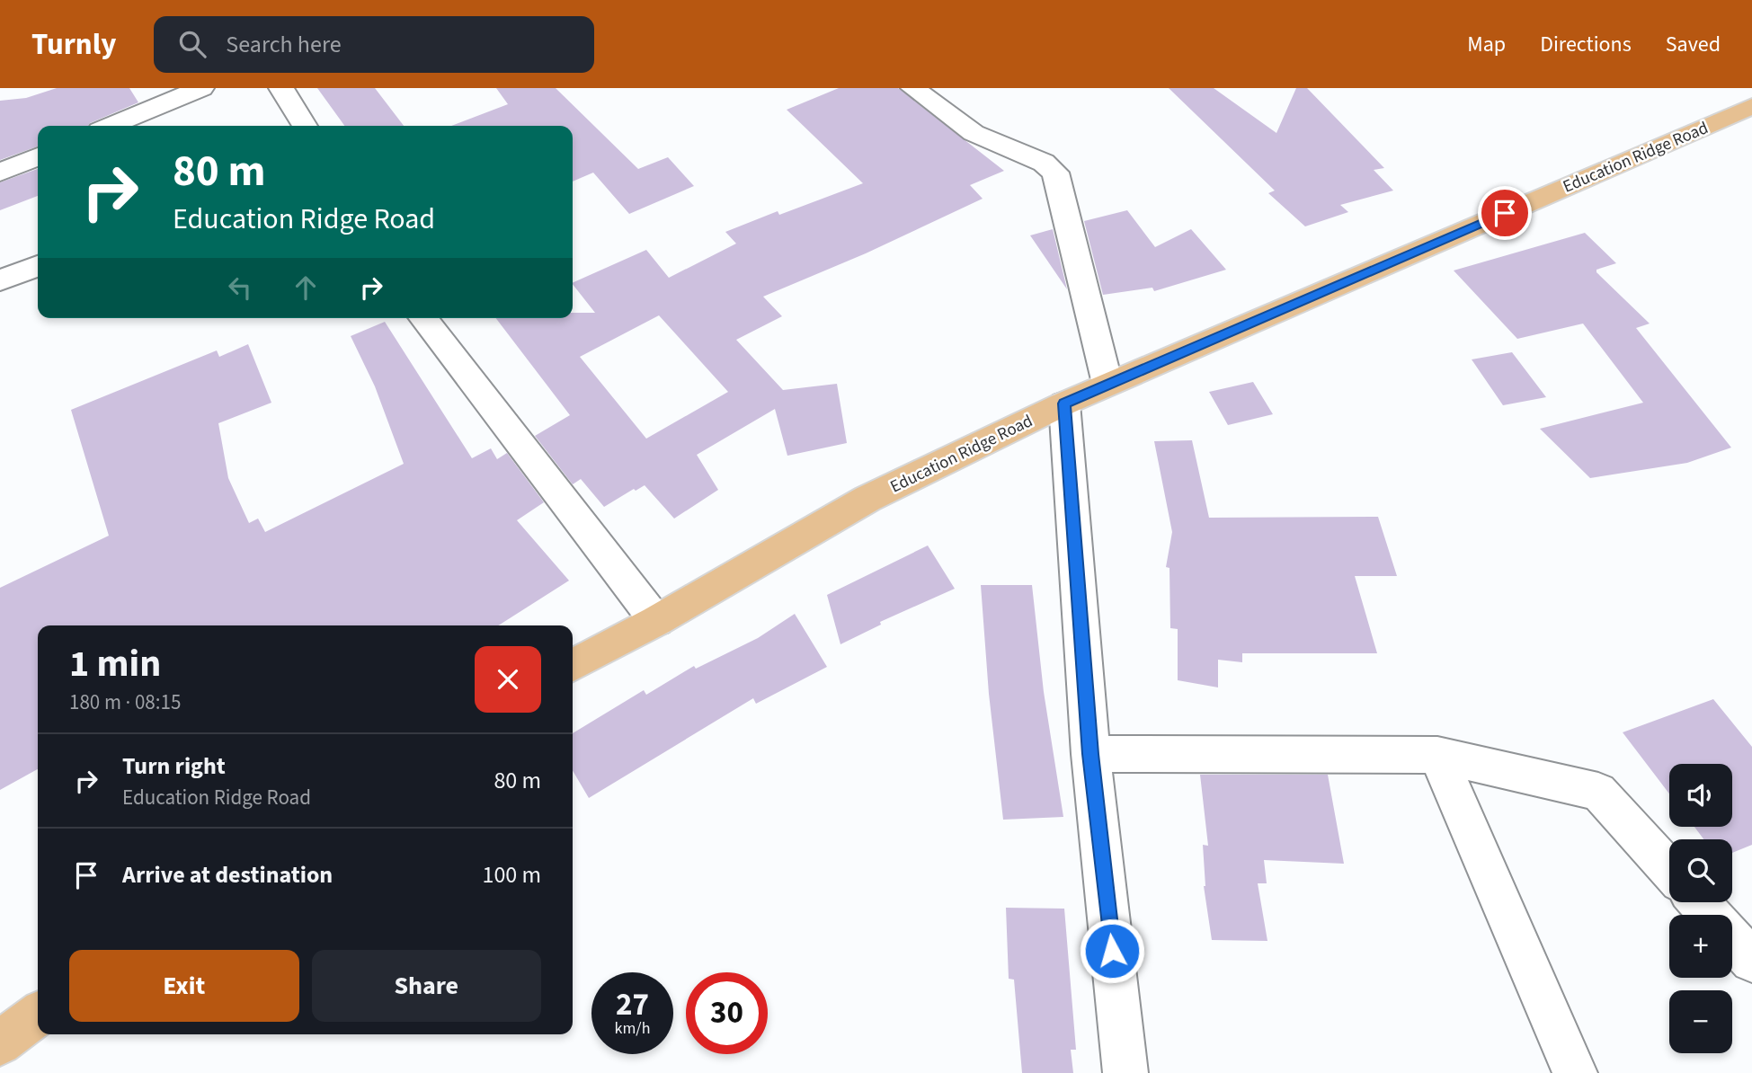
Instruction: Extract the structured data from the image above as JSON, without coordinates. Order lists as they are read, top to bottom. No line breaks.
{"streets":{"main road":["Education Ridge Road"]},"page":{"header":"Turnly","search":"Search here","nav":["Map","Directions","Saved"],"turn":["80 m","Education Ridge Road"],"heading":["1 min","180 m · 08:15"],"list":[{"name":"Turn right","note":"Education Ridge Road","value":"80 m"},{"name":"Arrive at destination","value":"100 m"}],"map_buttons":["+","−"],"buttons":["Exit","Share"],"speed":"27 km/h","limit":"30"}}
